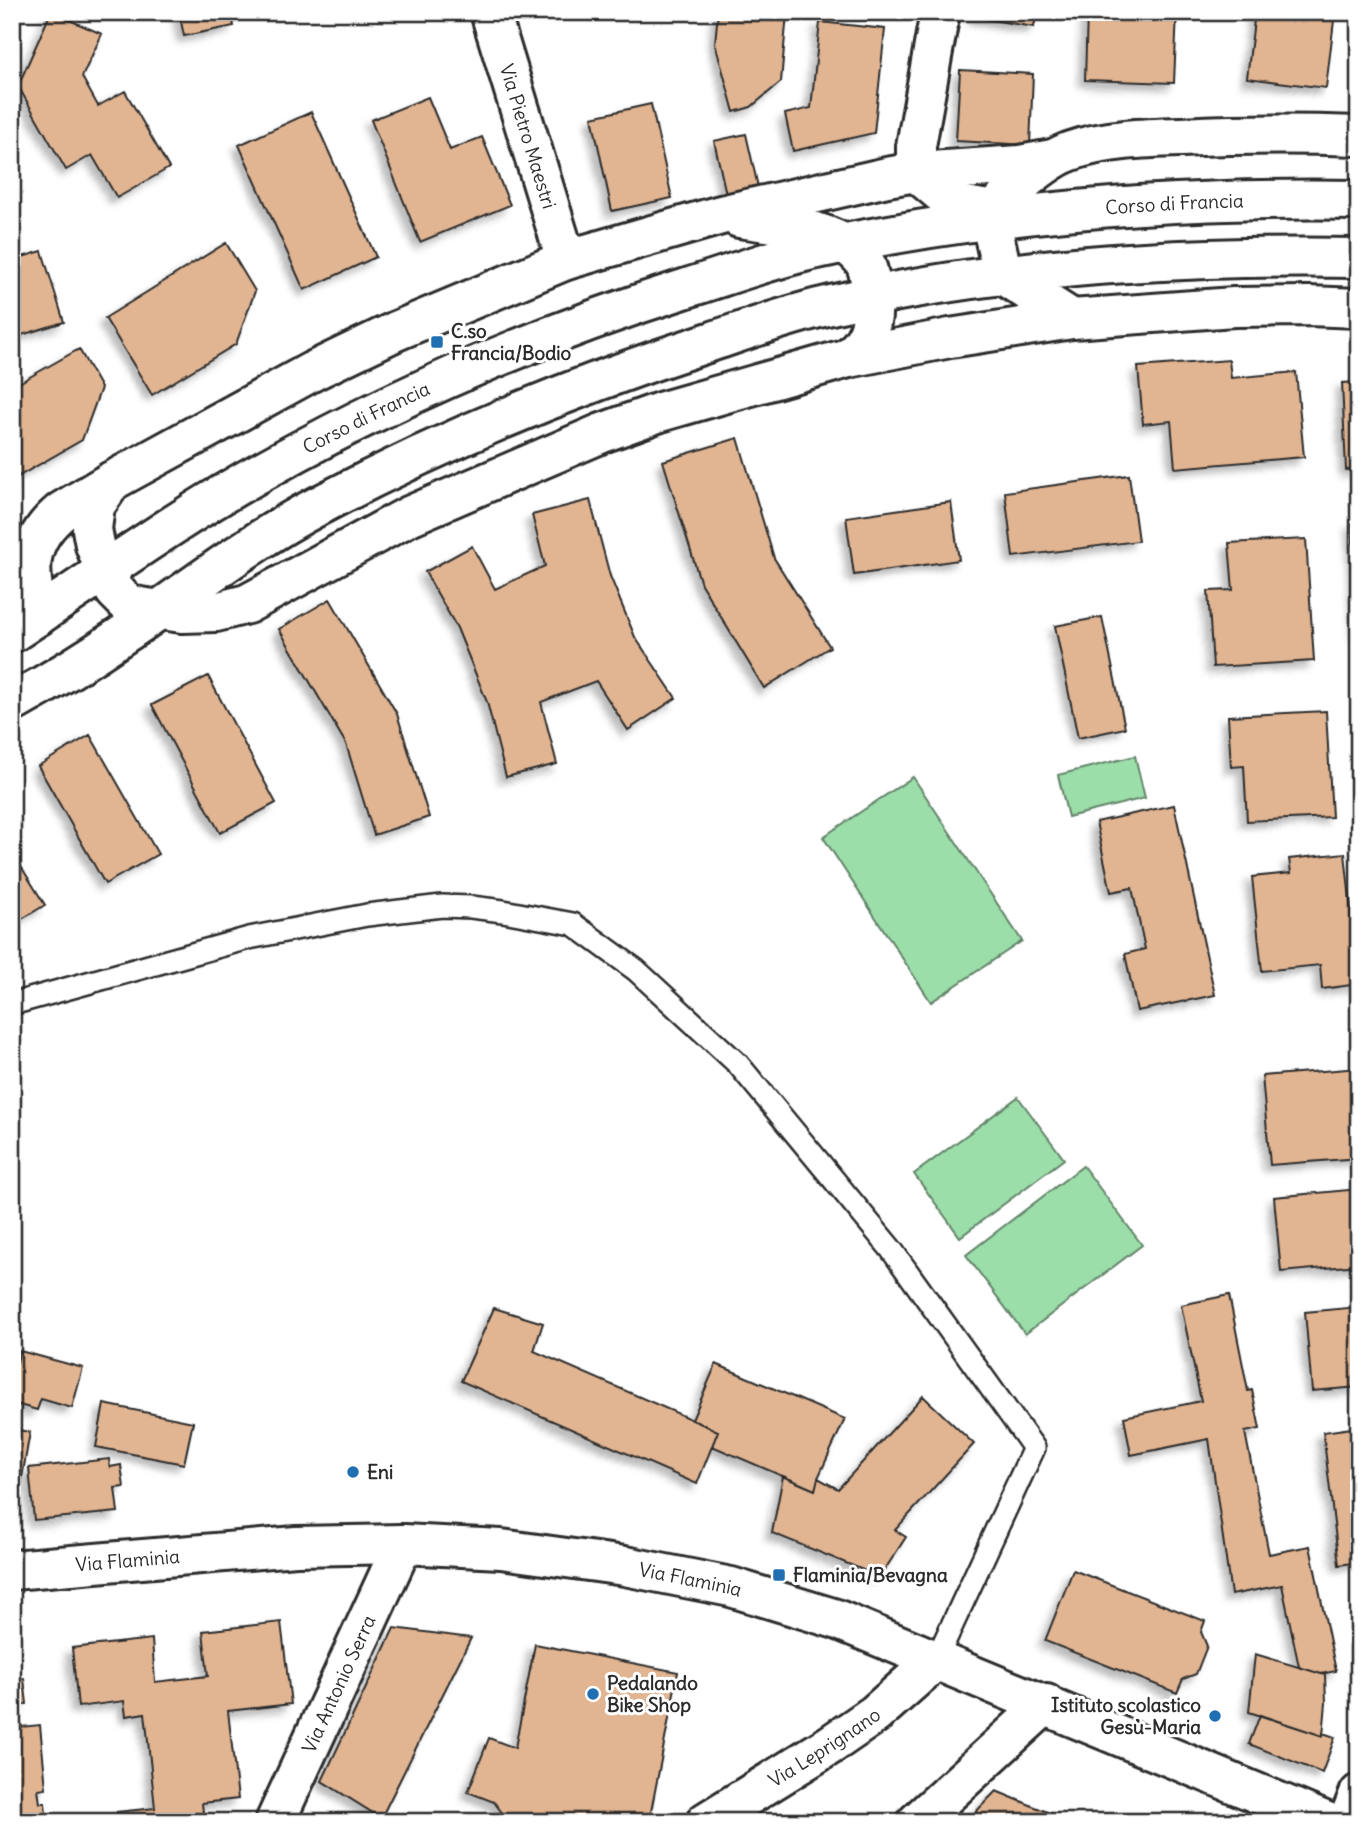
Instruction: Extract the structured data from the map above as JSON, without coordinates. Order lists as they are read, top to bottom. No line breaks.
{"streets":{"street":["Via Pietro Maestri","Corso di Francia","Via Flaminia","Via Antonio Serra","Via Leprignano"]},"crossings":[["Via Pietro Maestri","Corso di Francia"],["Via Flaminia","Via Antonio Serra"],["Via Flaminia","Via Leprignano"]],"places":{"transit":["C.so Francia/Bodio","Flaminia/Bevagna"],"other":["Eni","Pedalando Bike Shop","Istituto scolastico Gesù-Maria"]}}
